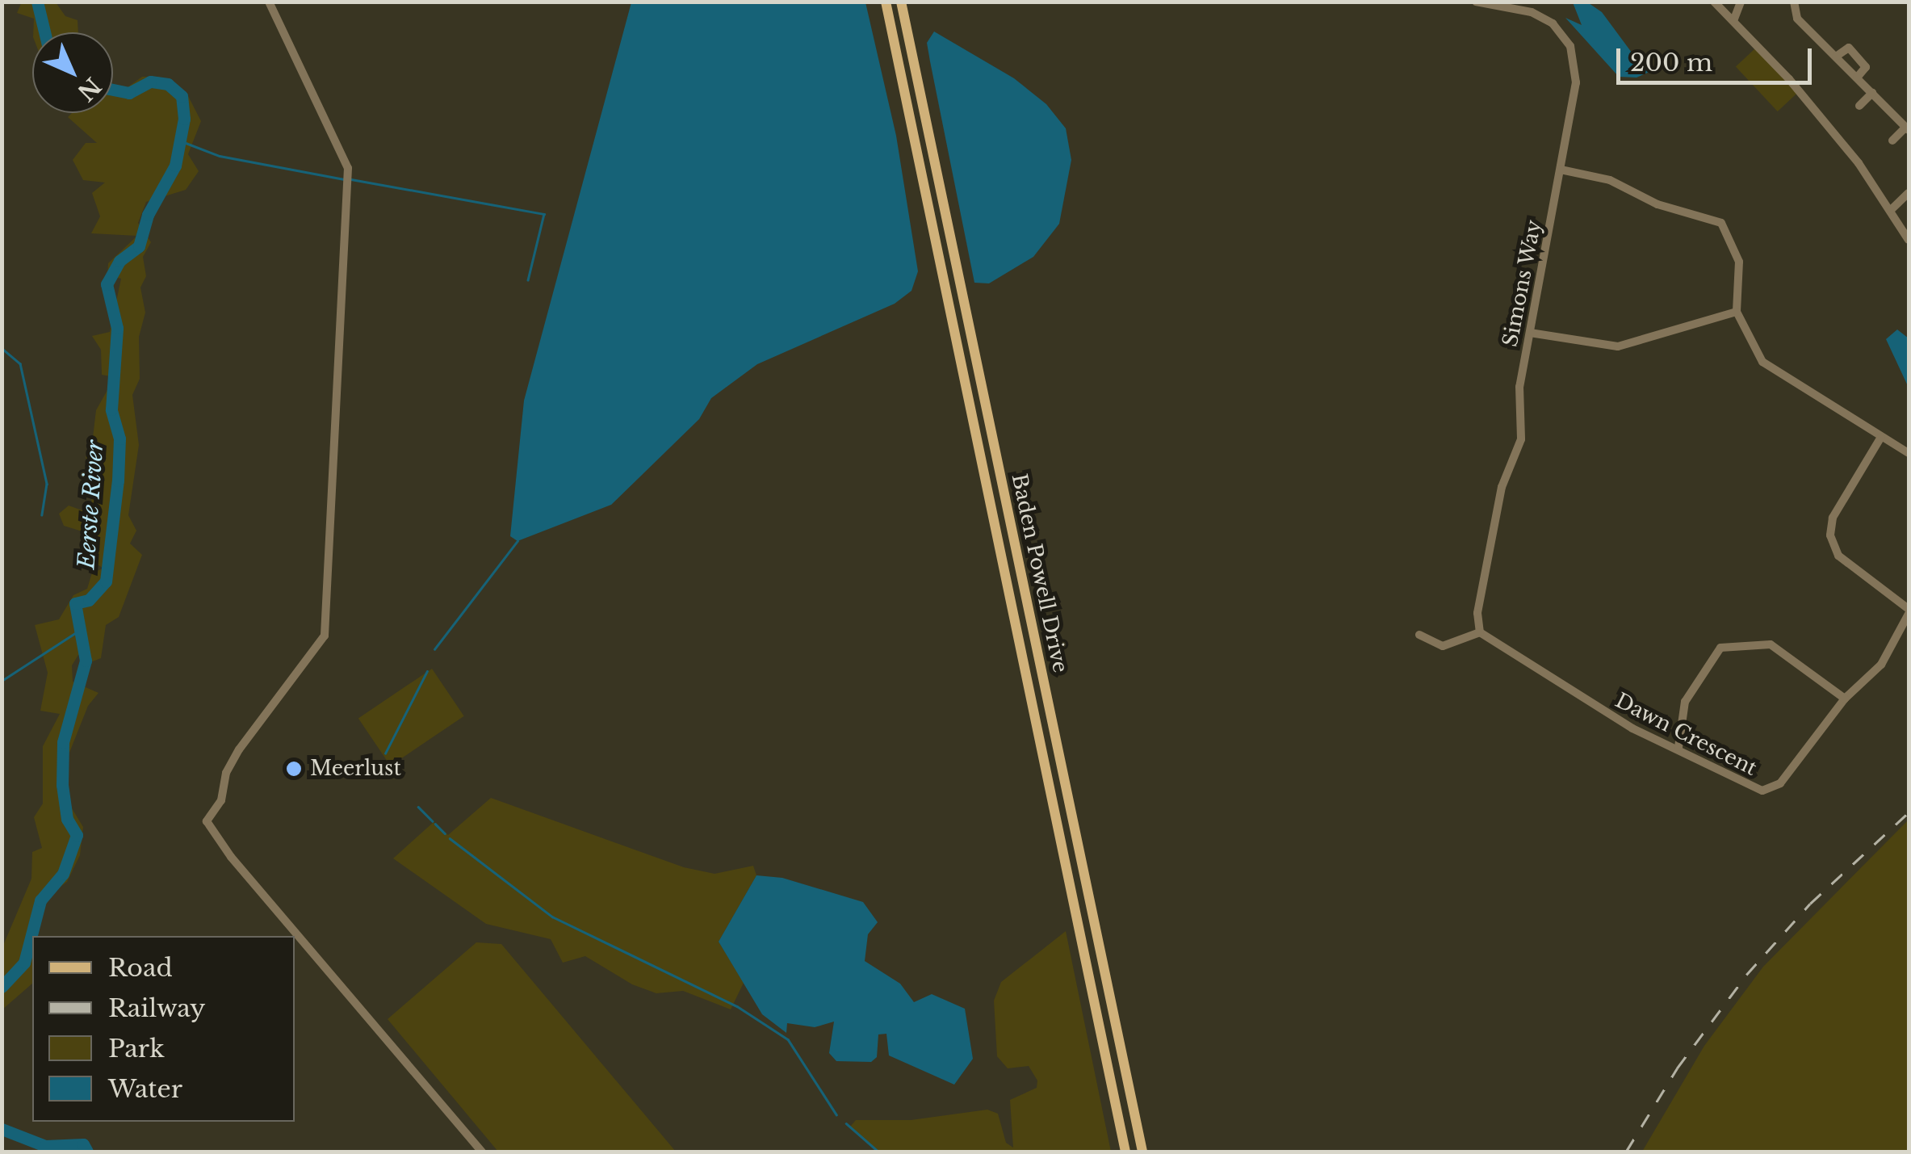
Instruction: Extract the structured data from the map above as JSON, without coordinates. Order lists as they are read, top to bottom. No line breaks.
{"streets":{"main road":["Baden Powell Drive"],"street":["Simons Way","Dawn Crescent"]},"crossings":[["Simons Way","Dawn Crescent"]],"water":["Eerste River"],"places":["Meerlust"],"legend":["Road","Railway","Park","Water"],"scale_bar":"200 m","north":"bottom right"}
